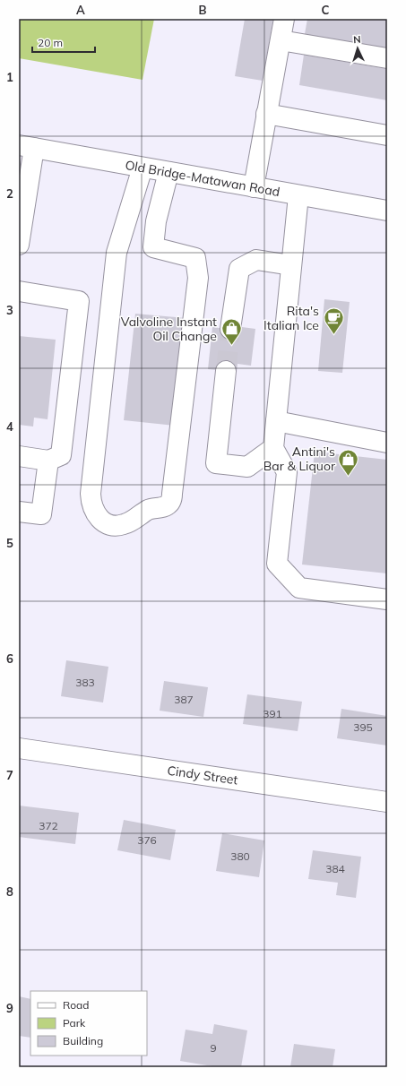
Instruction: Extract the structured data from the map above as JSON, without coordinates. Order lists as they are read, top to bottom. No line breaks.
{"streets":{"main road":["Old Bridge-Matawan Road","Cindy Street"]},"places":{"cafe":["Rita's Italian Ice"],"shop":["Valvoline Instant Oil Change","Antini's Bar & Liquor"]},"house_numbers":["383","387","391","395","372","376","380","384","9"],"legend":["Road","Park","Building"],"scale_bar":"20 m","north":"top","grid":{"columns":["A","B","C"],"rows":["1","2","3","4","5","6","7","8","9"]}}
